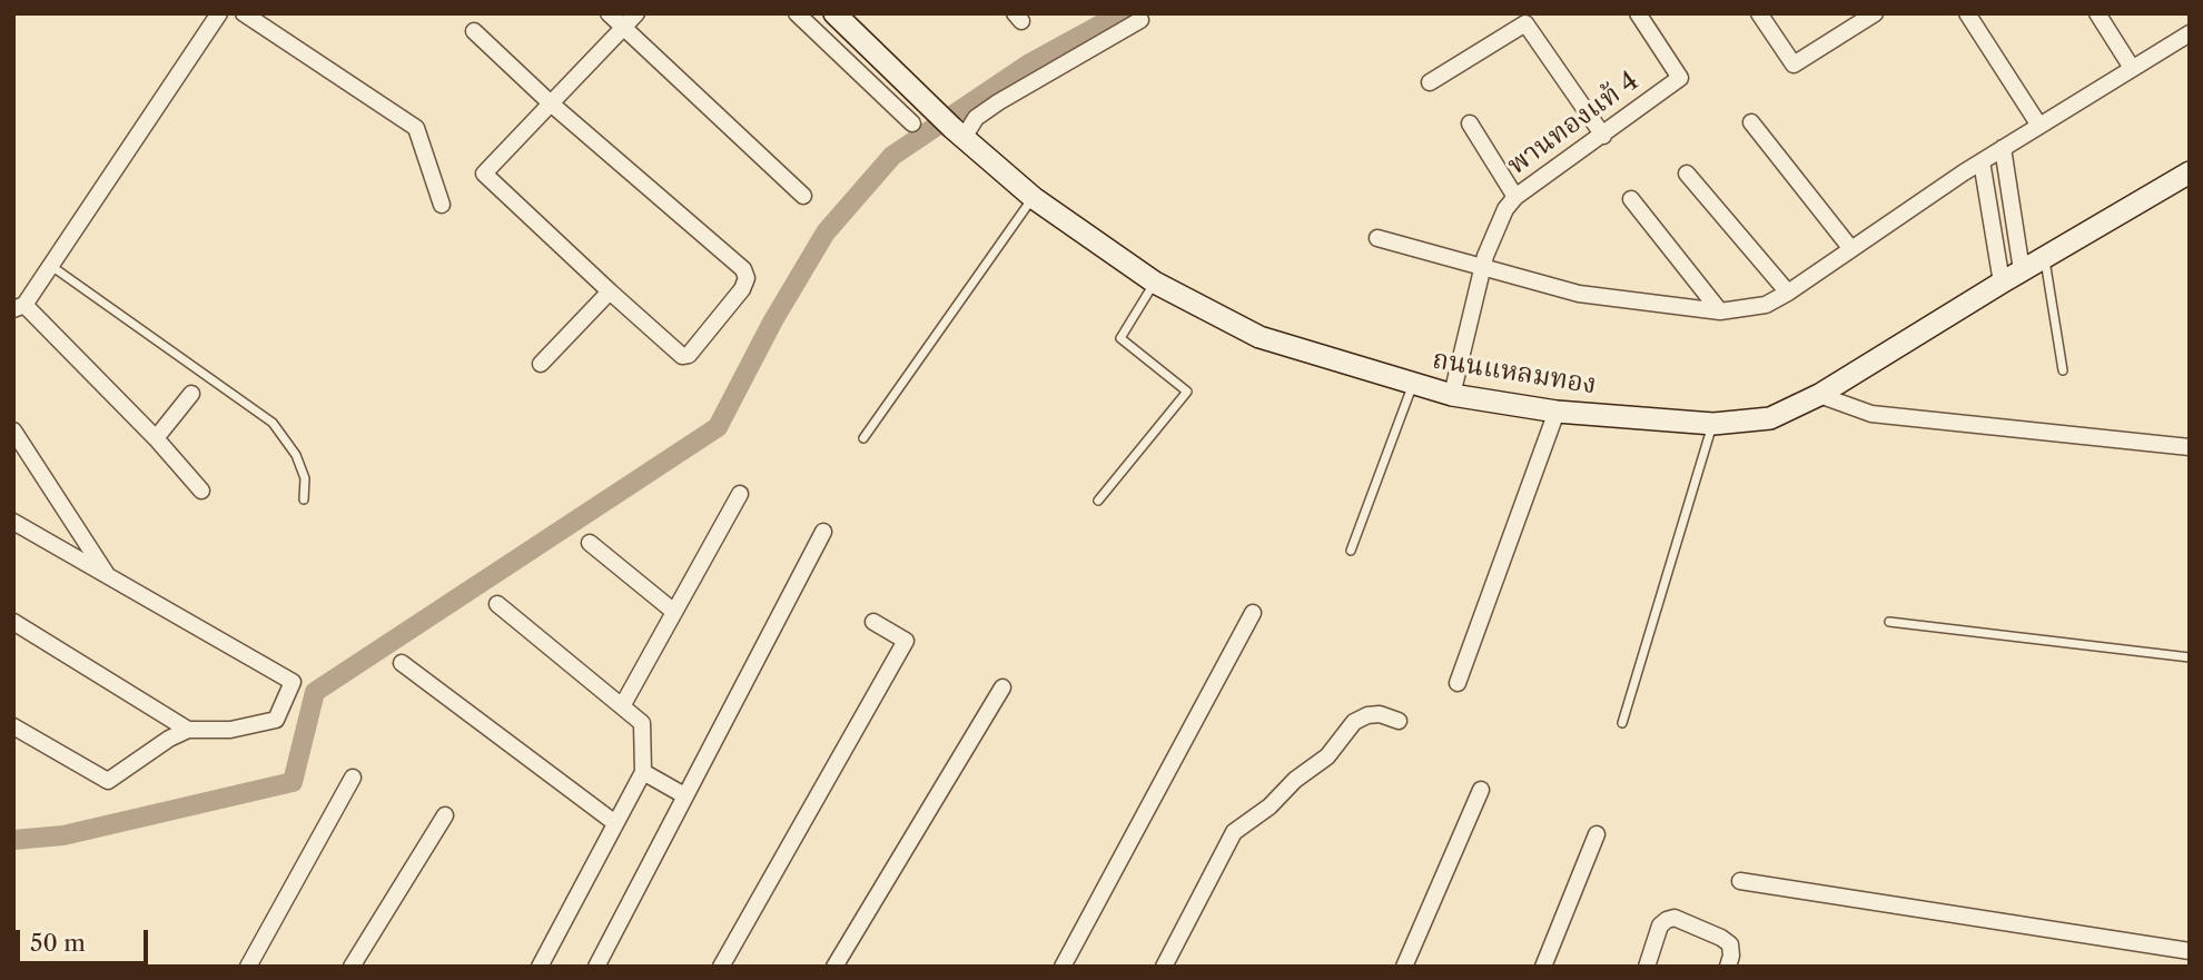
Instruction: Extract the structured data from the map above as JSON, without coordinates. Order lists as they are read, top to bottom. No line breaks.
{"streets":{"main road":["ถนนแหลมทอง"],"street":["พานทองแท้ 4"]},"crossings":[["พานทองแท้ 4","ถนนแหลมทอง"]],"scale_bar":"50 m"}
